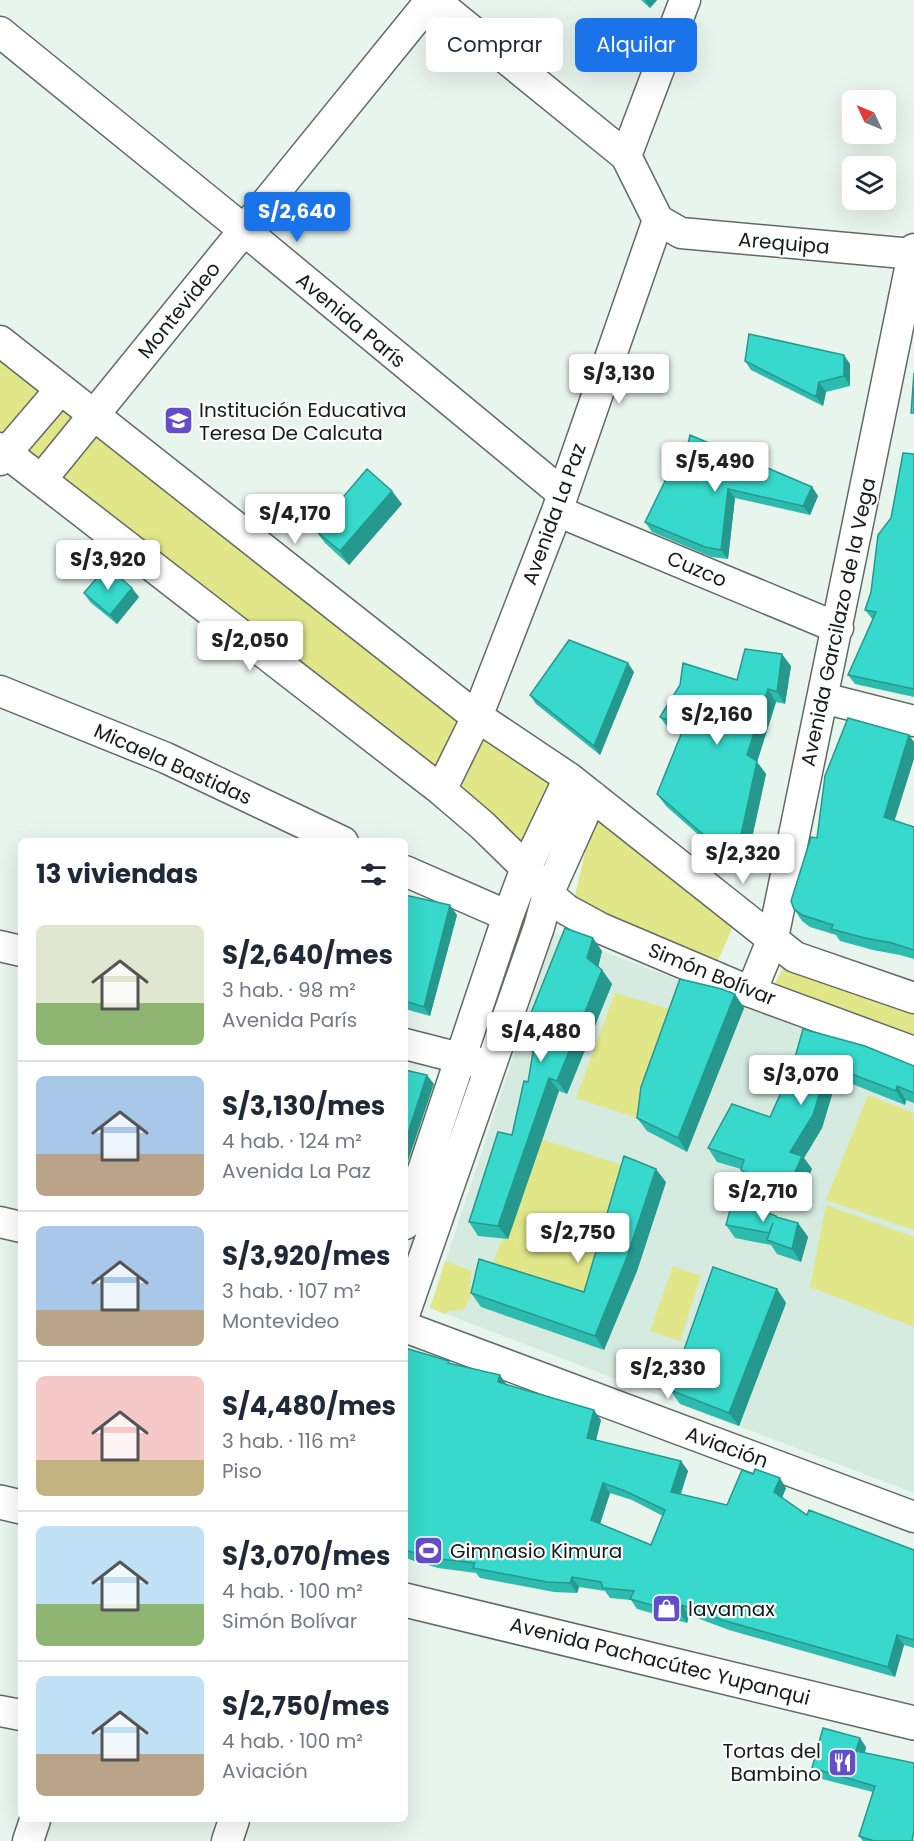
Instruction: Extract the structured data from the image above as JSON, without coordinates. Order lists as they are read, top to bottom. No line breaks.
{"streets":{"main road":["Avenida Pachacútec Yupanqui"],"street":["Arequipa","Montevideo","Avenida París","Avenida La Paz","Cuzco","Avenida Garcilazo de la Vega","Micaela Bastidas","Simón Bolívar","Aviación"]},"crossings":[["Arequipa","Avenida La Paz"],["Arequipa","Avenida Garcilazo de la Vega"],["Montevideo","Avenida París"],["Montevideo","Simón Bolívar"],["Avenida París","Avenida La Paz"],["Avenida París","Cuzco"],["Avenida La Paz","Cuzco"],["Avenida La Paz","Simón Bolívar"],["Cuzco","Avenida Garcilazo de la Vega"],["Avenida Garcilazo de la Vega","Simón Bolívar"]],"places":{"school or university":["Institución Educativa Teresa De Calcuta"],"sports":["Gimnasio Kimura"],"shop":["lavamax"],"restaurant":["Tortas del Bambino"]},"north":"top left","page":{"chip":["Comprar","Alquilar"],"price":["S/2,640","S/3,130","S/5,490","S/4,170","S/3,920","S/2,050","S/2,160","S/2,320","S/4,480","S/3,070","S/2,710","S/2,750","S/2,330"],"heading":"13 viviendas","list":[{"name":"S/2,640/mes","note":"3 hab. · 98 m² · Avenida París"},{"name":"S/3,130/mes","note":"4 hab. · 124 m² · Avenida La Paz"},{"name":"S/3,920/mes","note":"3 hab. · 107 m² · Montevideo"},{"name":"S/4,480/mes","note":"3 hab. · 116 m² · Piso"},{"name":"S/3,070/mes","note":"4 hab. · 100 m² · Simón Bolívar"},{"name":"S/2,750/mes","note":"4 hab. · 100 m² · Aviación"}]}}
